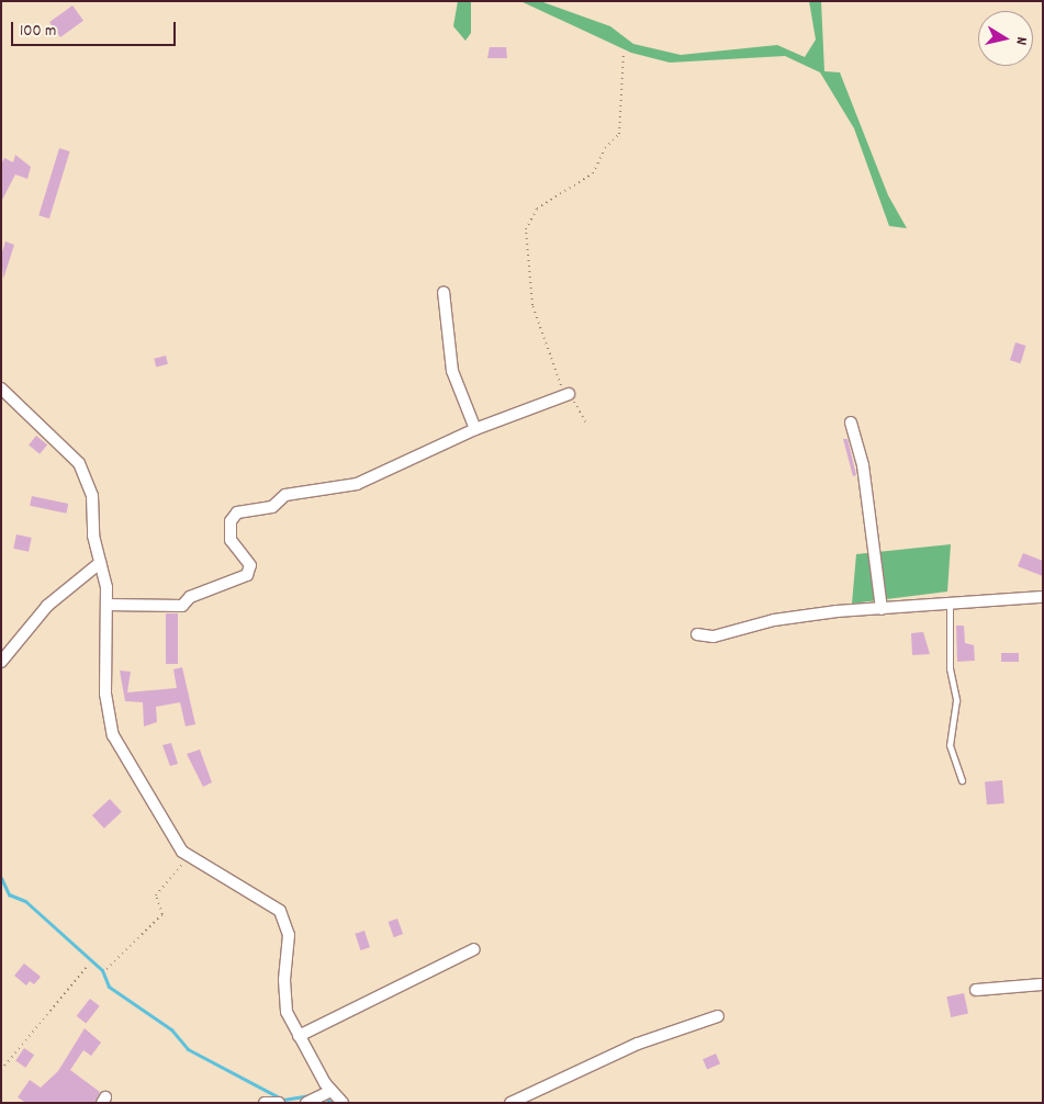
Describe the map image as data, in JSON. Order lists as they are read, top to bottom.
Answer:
{
  "scale_bar": "100 m",
  "north": "right"
}
